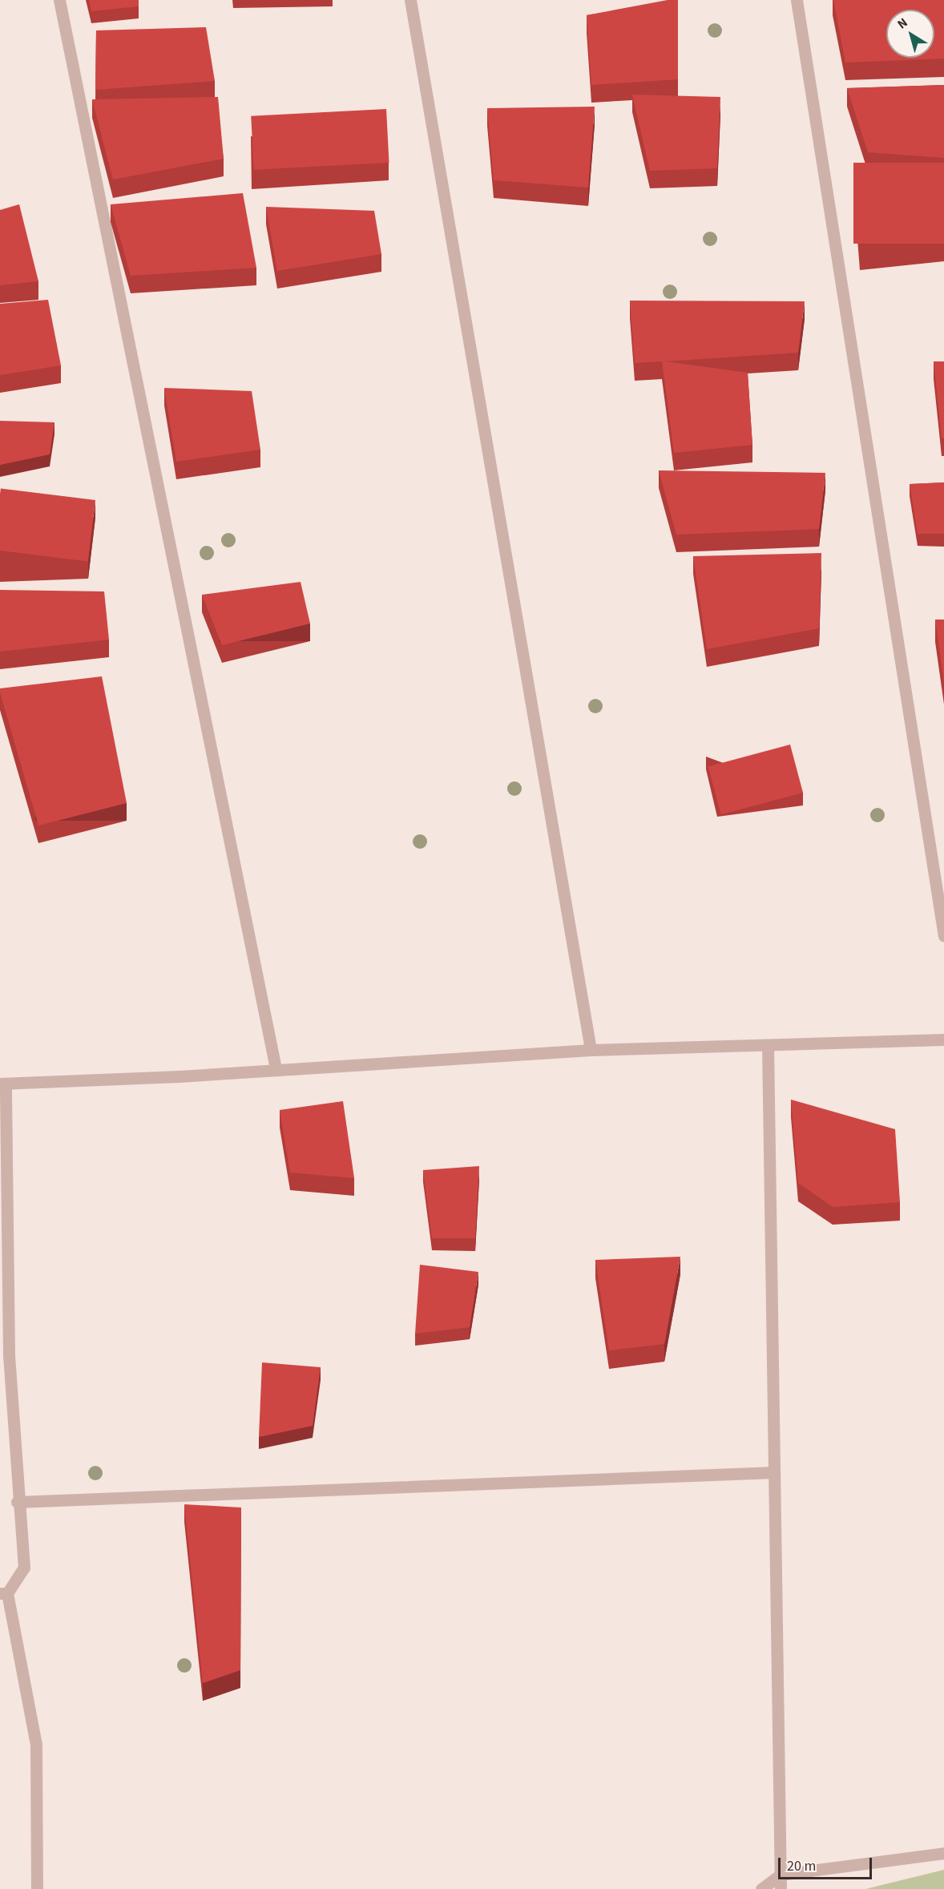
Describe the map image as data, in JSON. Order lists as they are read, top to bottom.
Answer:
{
  "scale_bar": "20 m",
  "north": "top left"
}
